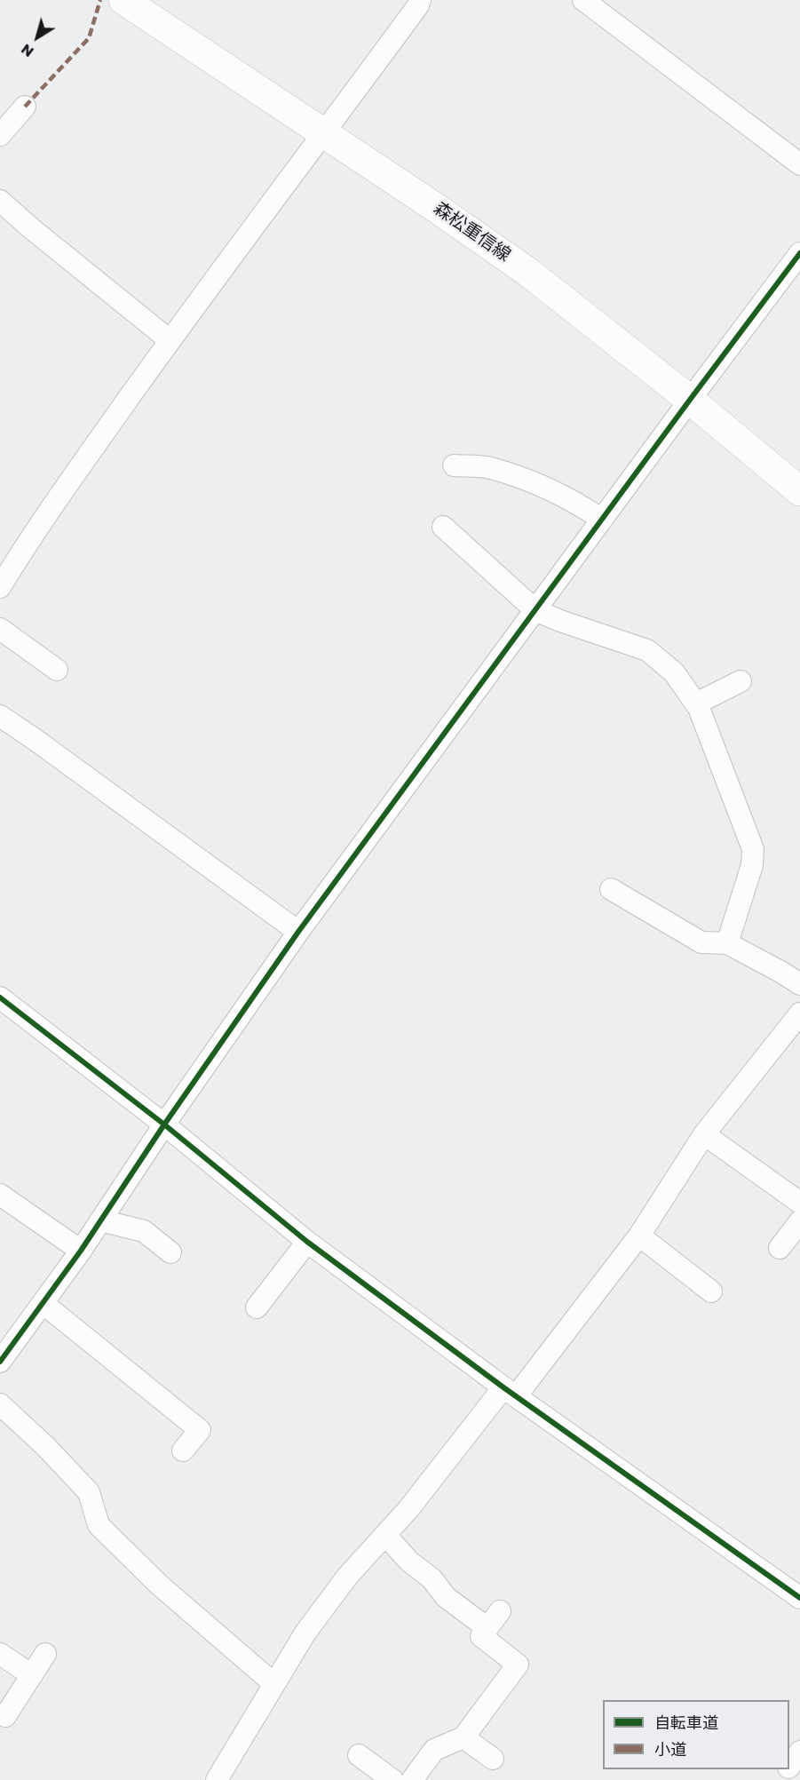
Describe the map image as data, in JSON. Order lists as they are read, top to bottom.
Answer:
{
  "streets": {
    "main road": ["森松重信線"]
  },
  "legend": ["自転車道", "小道"],
  "north": "bottom left"
}
